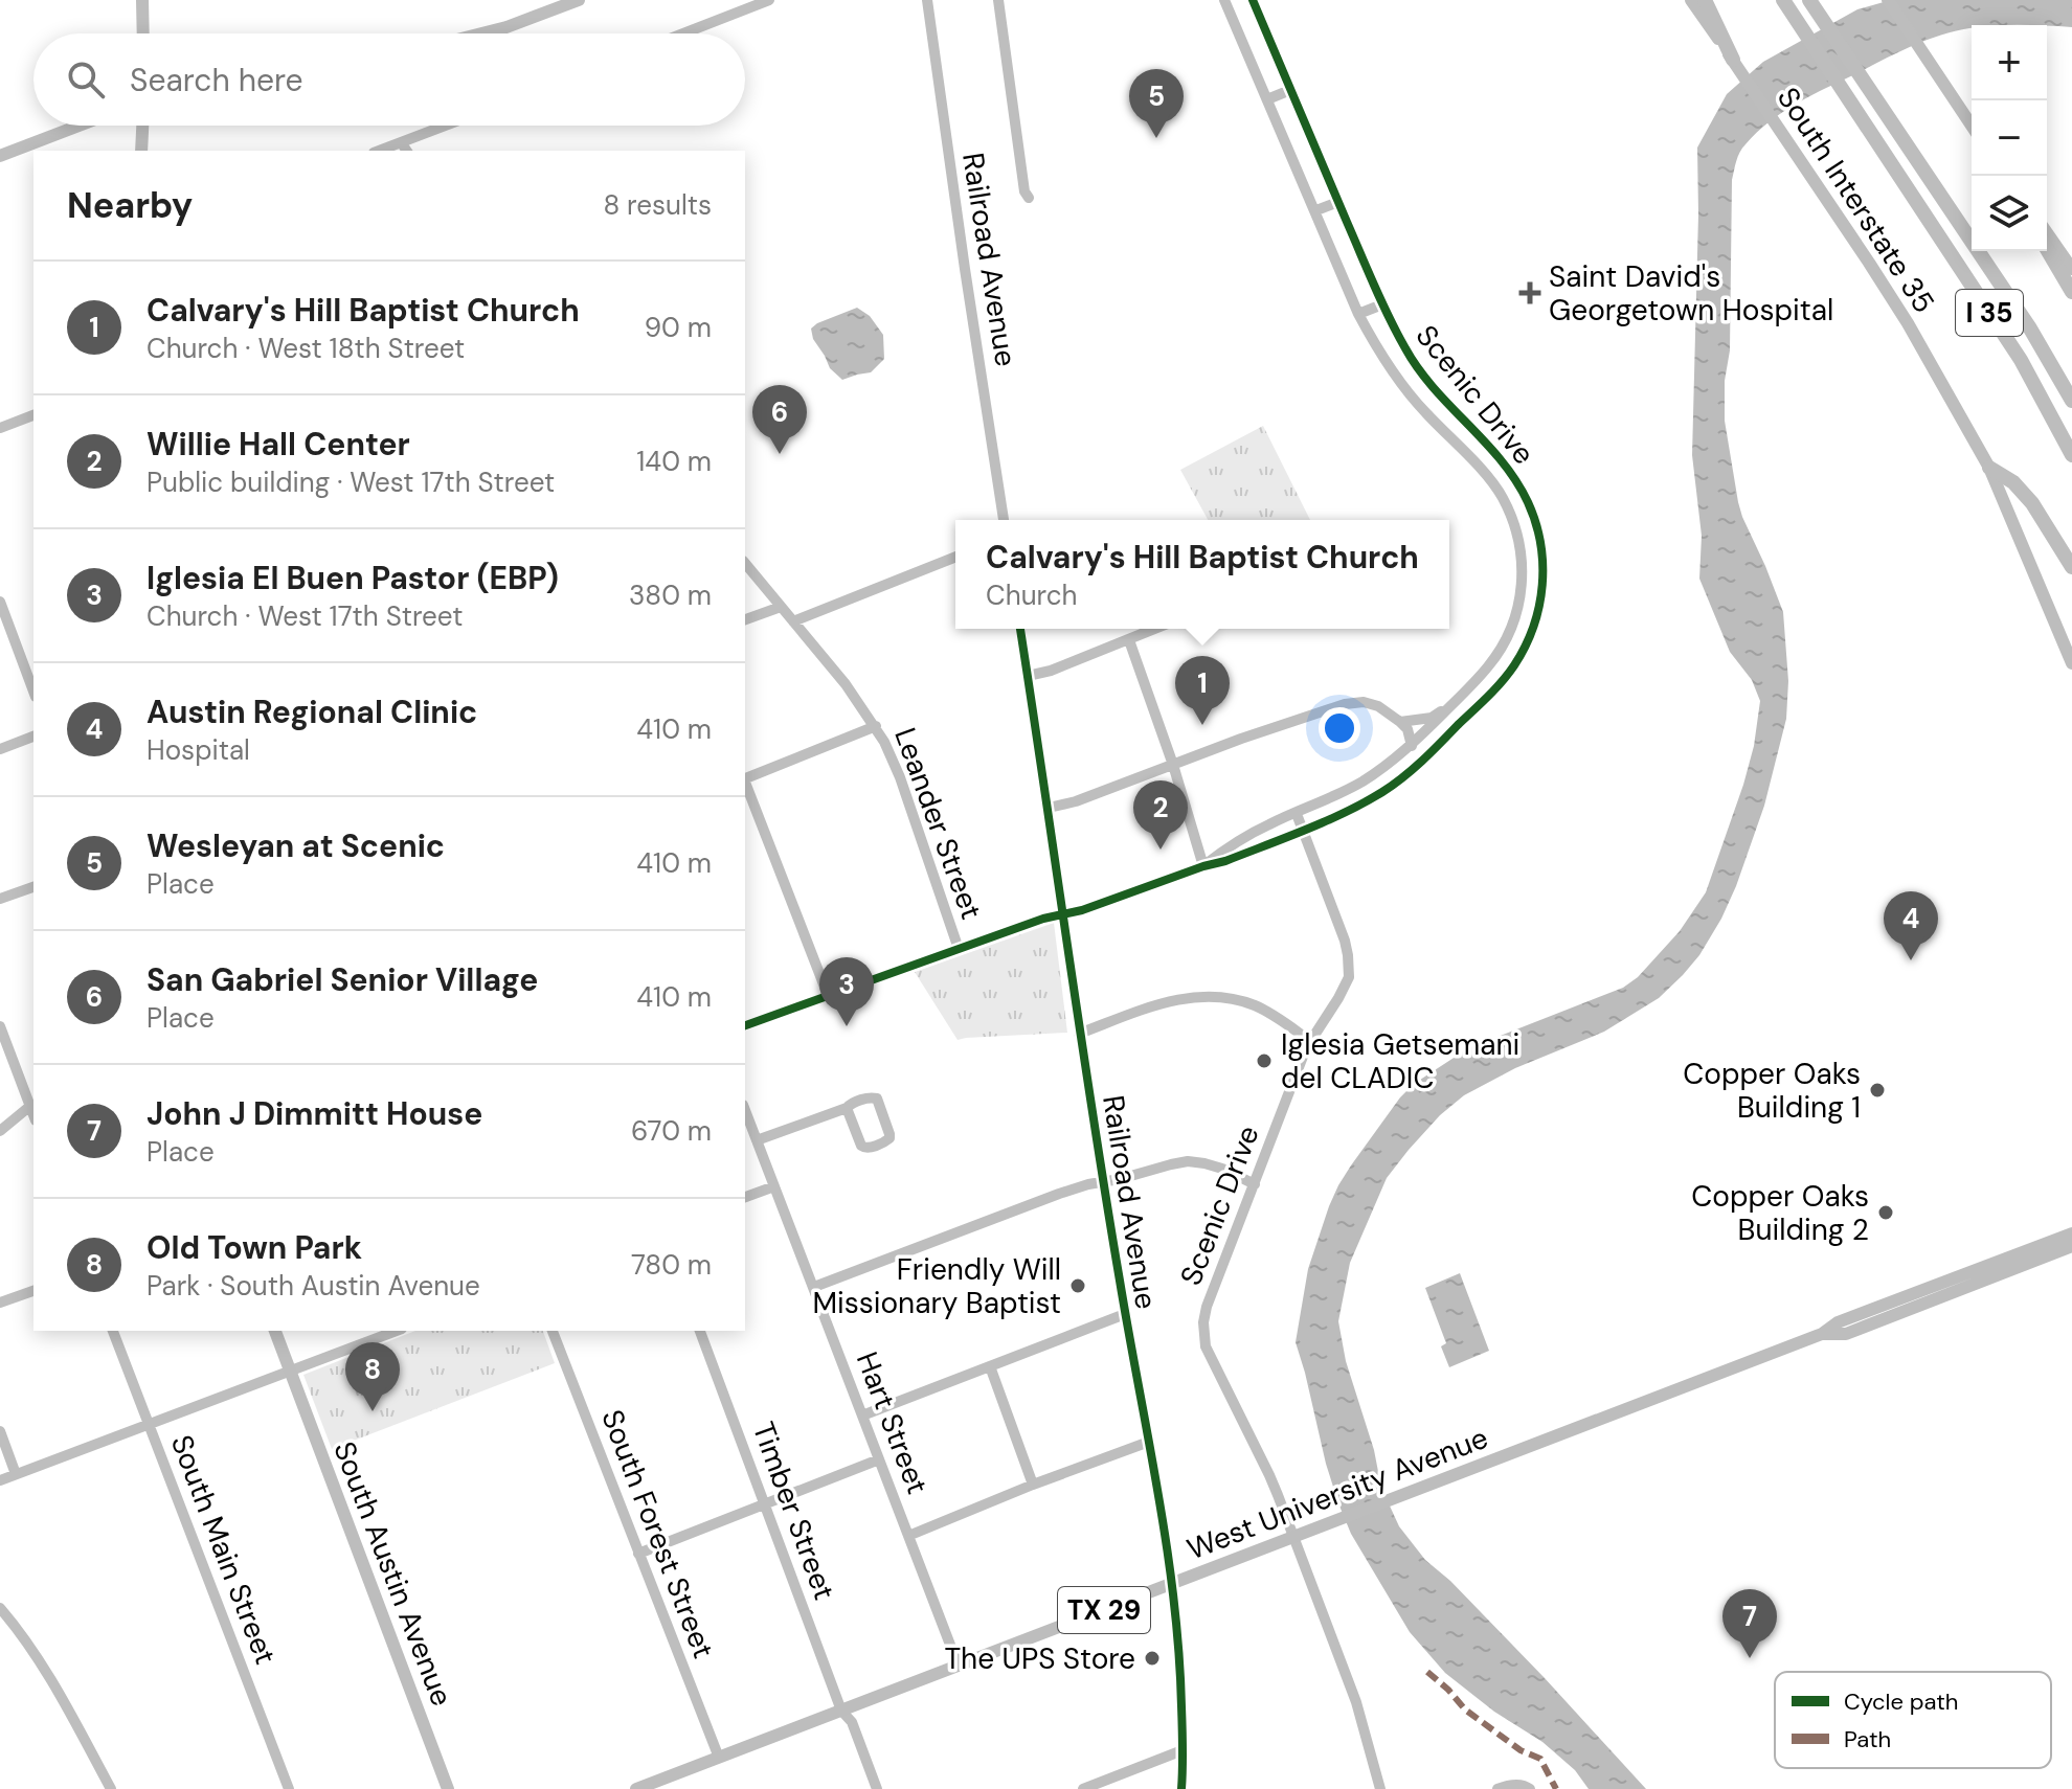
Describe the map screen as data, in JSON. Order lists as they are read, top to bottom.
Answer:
{
  "streets": {
    "highway": ["I 35"],
    "main road": [
      "South Interstate 35",
      "West University Avenue",
      "South Austin Avenue",
      "TX 29"
    ],
    "street": [
      "Railroad Avenue",
      "Scenic Drive",
      "Leander Street",
      "Hart Street",
      "Timber Street",
      "South Forest Street",
      "South Main Street"
    ]
  },
  "crossings": [
    ["Railroad Avenue", "West University Avenue"],
    ["Scenic Drive", "West University Avenue"],
    ["Hart Street", "West University Avenue"],
    ["West University Avenue", "Timber Street"],
    ["West University Avenue", "South Forest Street"]
  ],
  "places": {
    "health": ["Saint David's Georgetown Hospital"],
    "other": [
      "Iglesia Getsemani del CLADIC",
      "Copper Oaks Building 1",
      "Copper Oaks Building 2",
      "Friendly Will Missionary Baptist",
      "The UPS Store"
    ]
  },
  "legend": ["Cycle path", "Path"],
  "page": {
    "map_buttons": ["+", "−"],
    "search": "Search here",
    "pins": [
      "5",
      "6",
      "1",
      "2",
      "4",
      "3",
      "8",
      "7"
    ],
    "heading": ["Nearby", "8 results"],
    "list": [
      {
        "mark": "1",
        "name": "Calvary's Hill Baptist Church",
        "note": "Church · West 18th Street",
        "value": "90 m"
      },
      {
        "mark": "2",
        "name": "Willie Hall Center",
        "note": "Public building · West 17th Street",
        "value": "140 m"
      },
      {
        "mark": "3",
        "name": "Iglesia El Buen Pastor (EBP)",
        "note": "Church · West 17th Street",
        "value": "380 m"
      },
      {
        "mark": "4",
        "name": "Austin Regional Clinic",
        "note": "Hospital",
        "value": "410 m"
      },
      {
        "mark": "5",
        "name": "Wesleyan at Scenic",
        "note": "Place",
        "value": "410 m"
      },
      {
        "mark": "6",
        "name": "San Gabriel Senior Village",
        "note": "Place",
        "value": "410 m"
      },
      {
        "mark": "7",
        "name": "John J Dimmitt House",
        "note": "Place",
        "value": "670 m"
      },
      {
        "mark": "8",
        "name": "Old Town Park",
        "note": "Park · South Austin Avenue",
        "value": "780 m"
      }
    ],
    "popup": ["Calvary's Hill Baptist Church", "Church"]
  }
}
